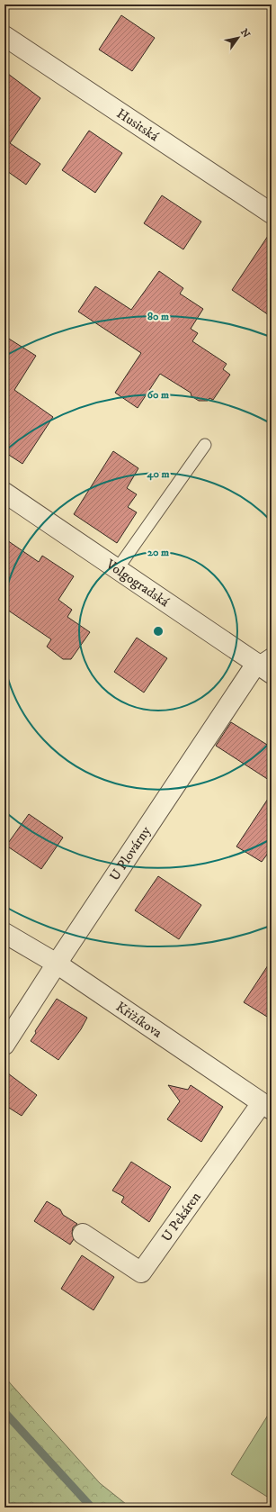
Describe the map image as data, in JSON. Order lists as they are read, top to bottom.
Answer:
{
  "streets": {
    "street": [
      "Husitská",
      "Volgogradská",
      "U Plovárny",
      "Křižíkova",
      "U Pekáren"
    ]
  },
  "crossings": [
    ["Volgogradská", "U Plovárny"],
    ["U Plovárny", "Křižíkova"],
    ["Křižíkova", "U Pekáren"]
  ],
  "north": "top right",
  "rings": [
    "80 m",
    "60 m",
    "40 m",
    "20 m"
  ]
}
